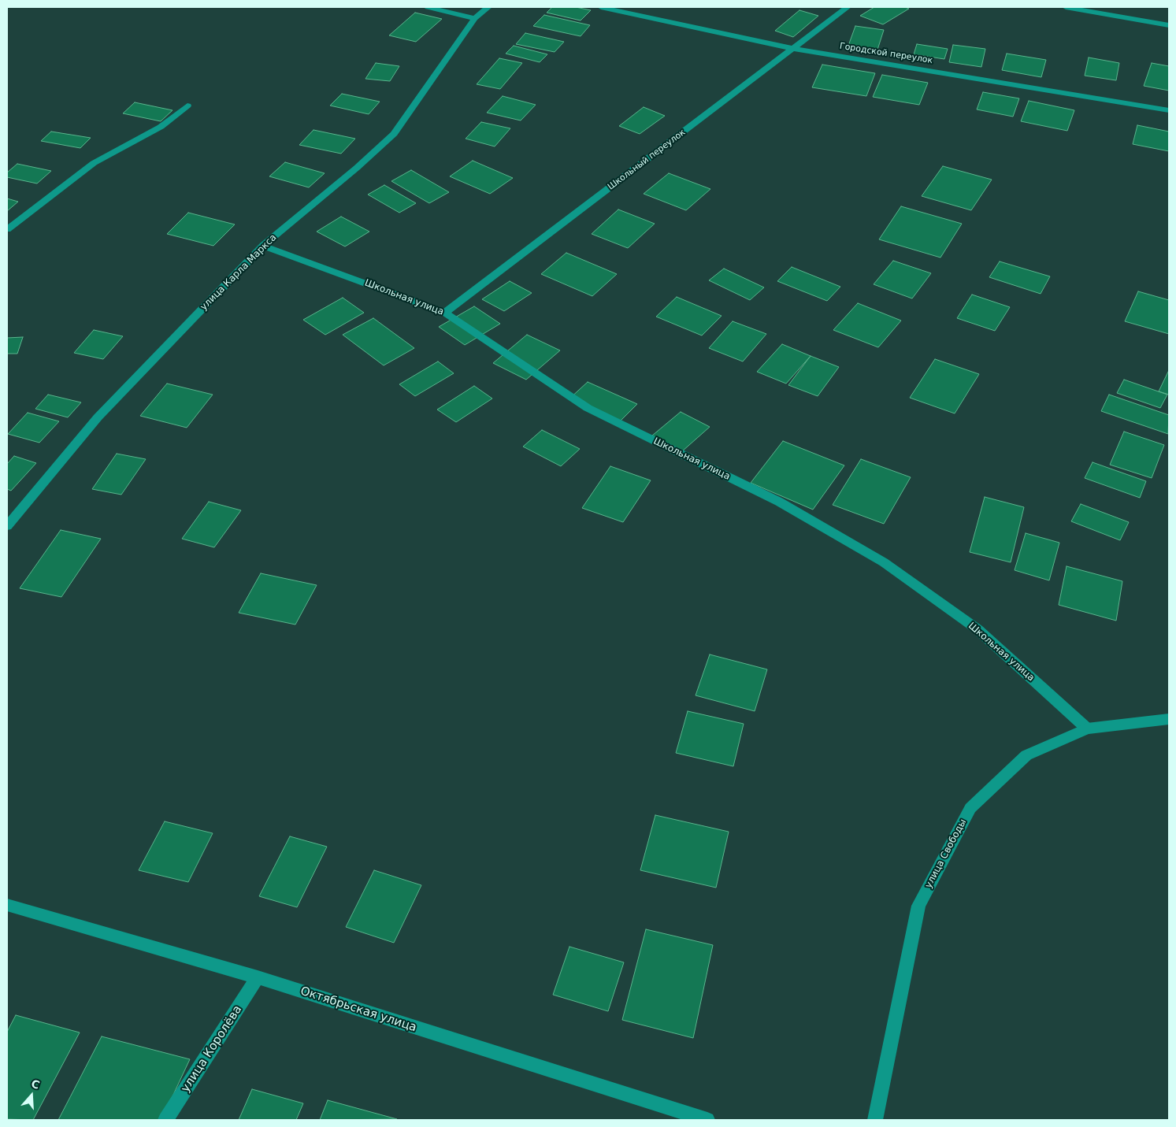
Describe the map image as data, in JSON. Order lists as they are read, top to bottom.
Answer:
{
  "streets": {
    "street": [
      "Городской переулок",
      "Школьный переулок",
      "улица Карла Маркса",
      "Школьная улица",
      "улица Свободы",
      "Октябрьская улица",
      "улица Королёва"
    ]
  },
  "crossings": [
    ["Городской переулок", "Школьный переулок"],
    ["Школьный переулок", "Школьная улица"],
    ["улица Карла Маркса", "Школьная улица"],
    ["Школьная улица", "улица Свободы"],
    ["Октябрьская улица", "улица Королёва"]
  ],
  "north": "top"
}
